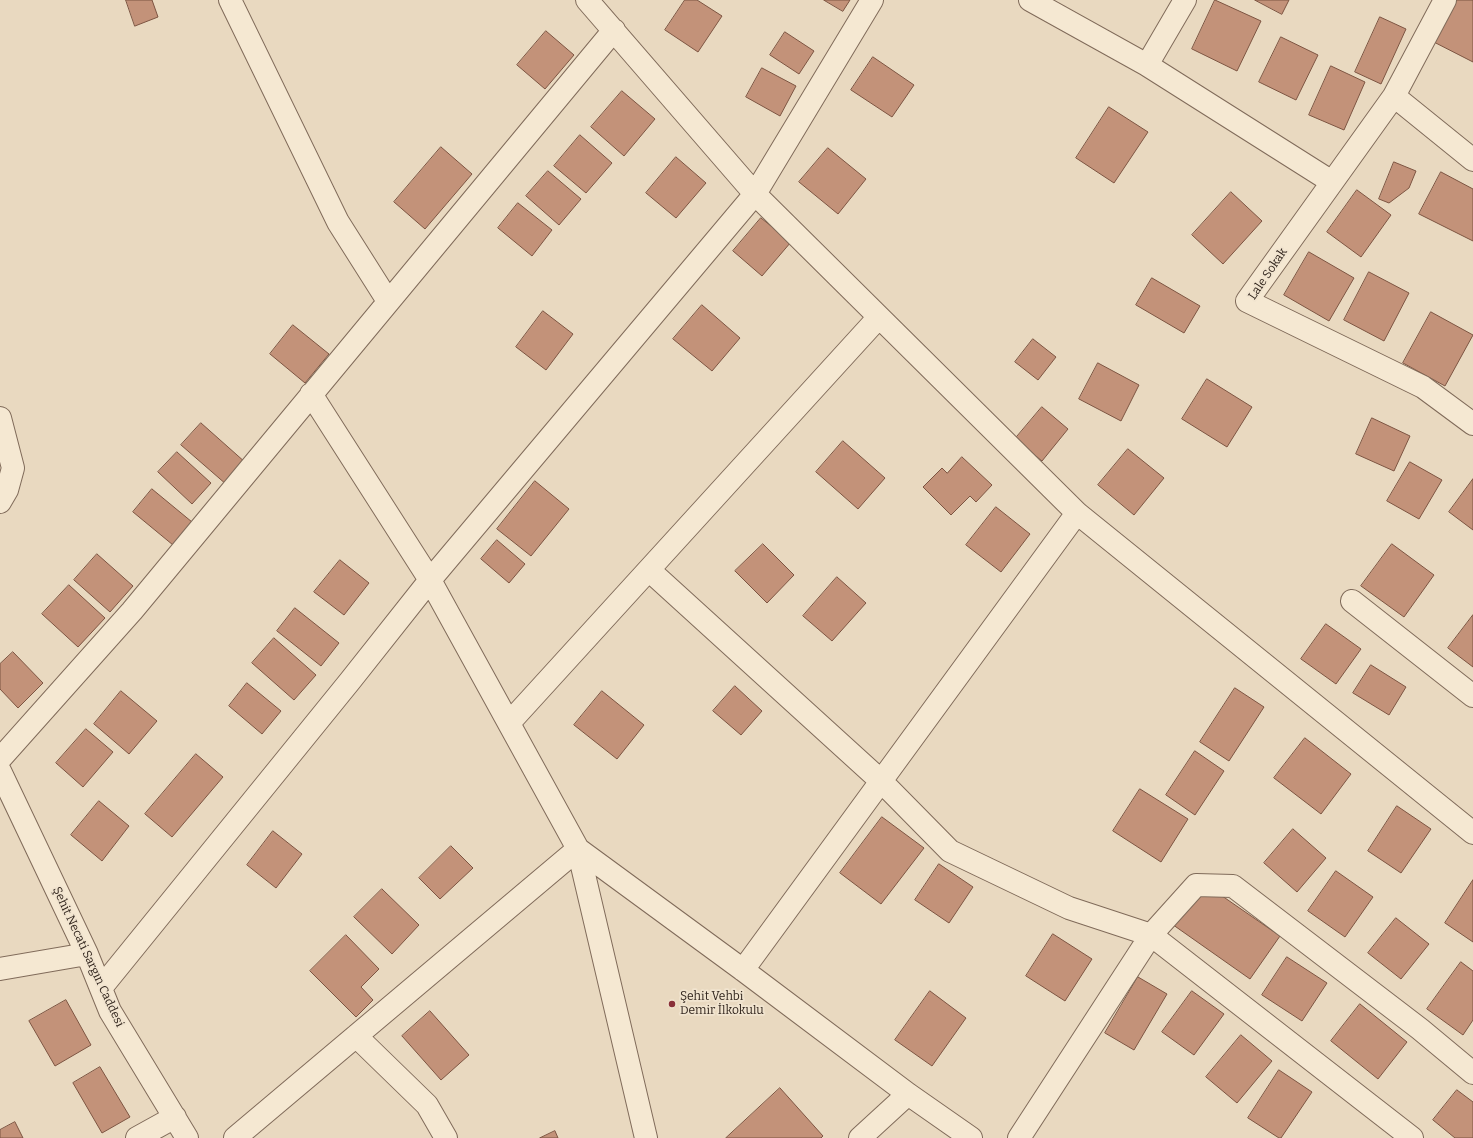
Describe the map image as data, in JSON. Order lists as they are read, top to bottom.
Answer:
{
  "streets": {
    "street": ["Lale Sokak", "Şehit Necati Sargın Caddesi"]
  },
  "places": ["Şehit Vehbi Demir İlkokulu"]
}
